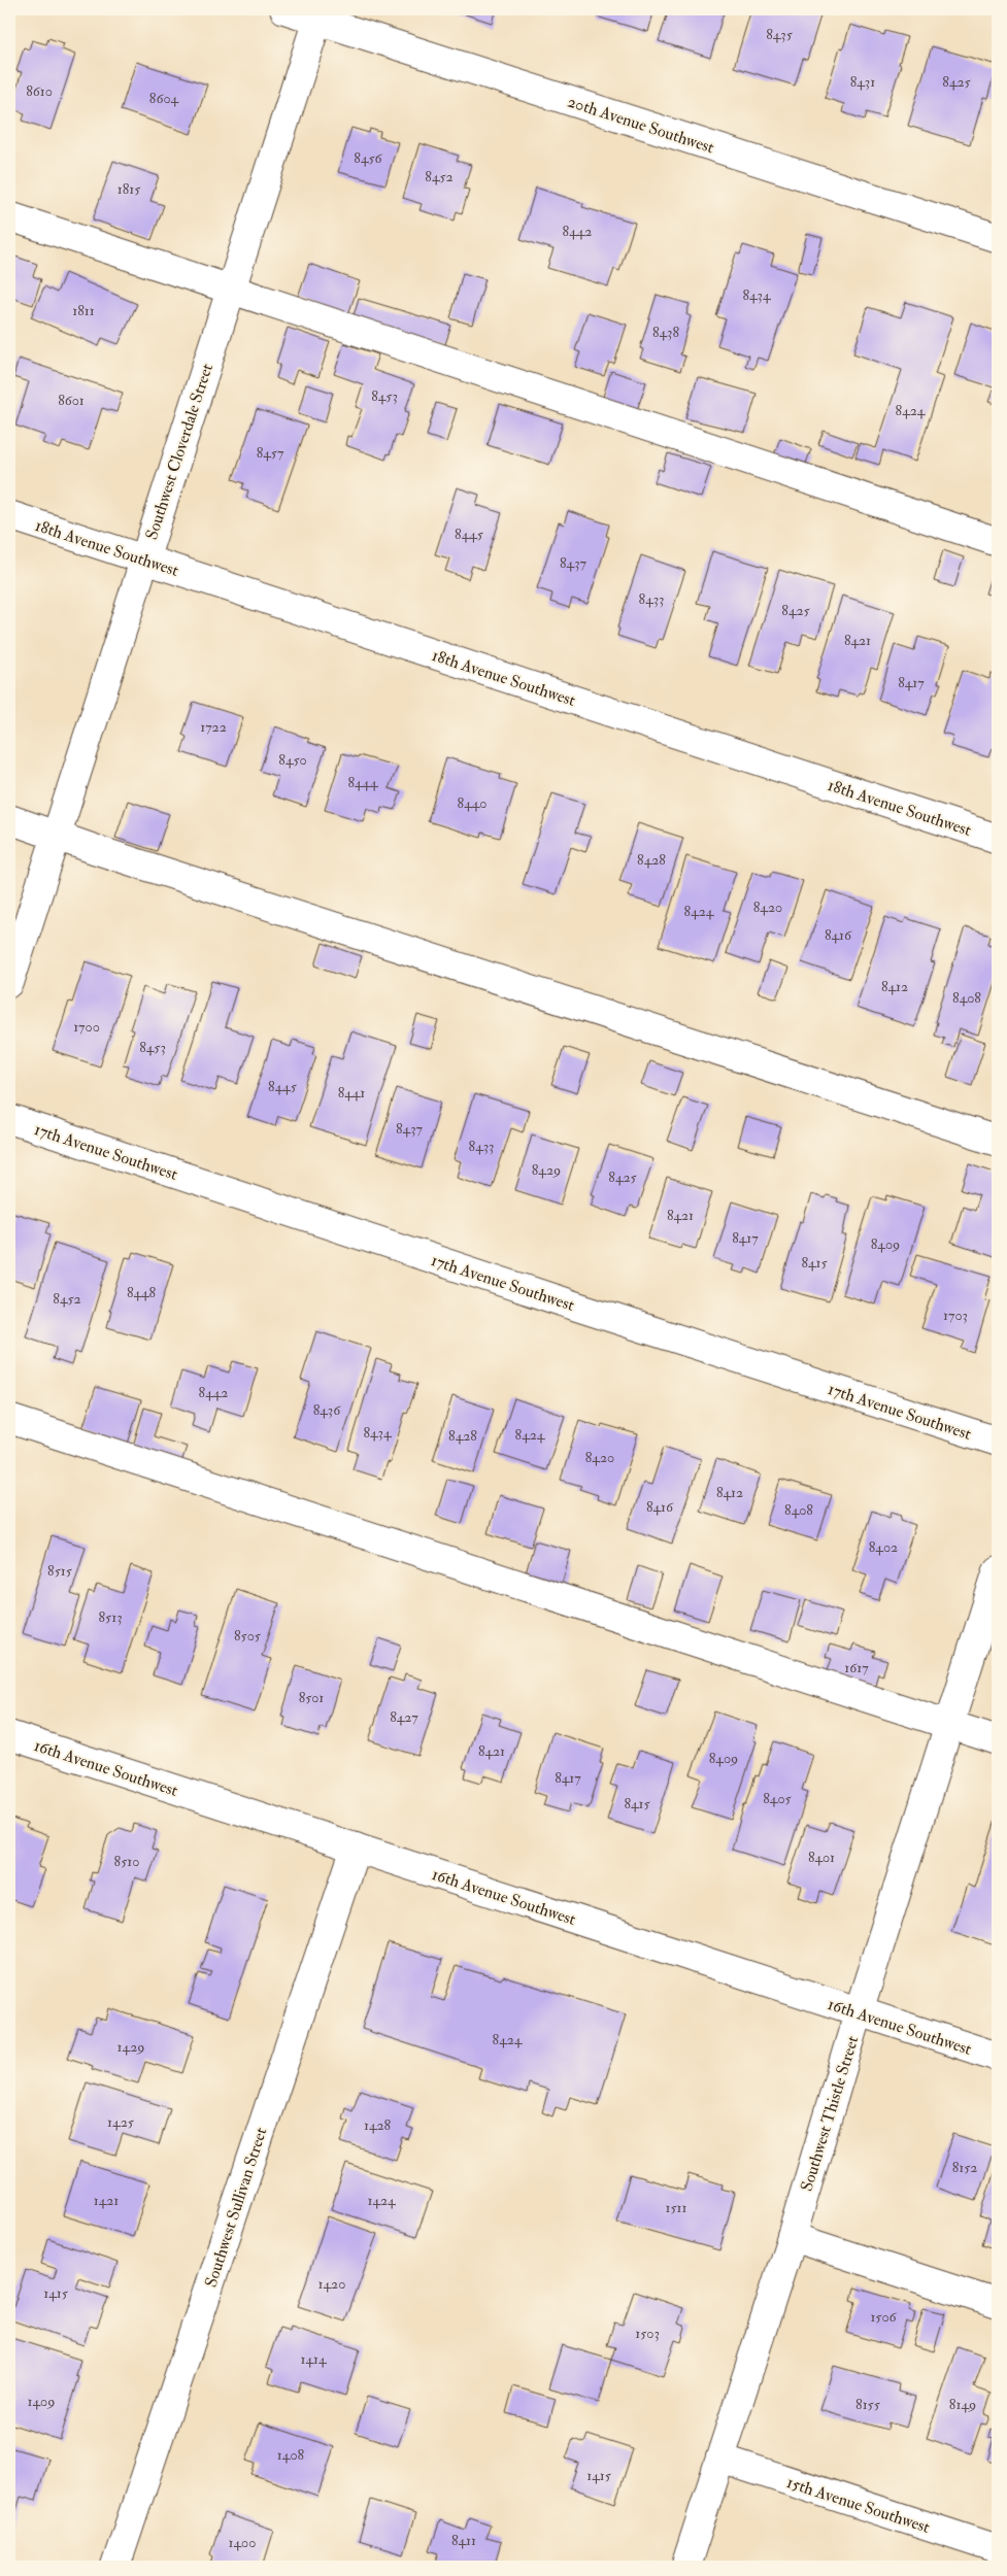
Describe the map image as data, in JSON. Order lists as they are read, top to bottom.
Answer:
{
  "streets": {
    "street": [
      "20th Avenue Southwest",
      "Southwest Cloverdale Street",
      "18th Avenue Southwest",
      "17th Avenue Southwest",
      "16th Avenue Southwest",
      "Southwest Thistle Street",
      "Southwest Sullivan Street",
      "15th Avenue Southwest"
    ]
  },
  "crossings": [
    ["20th Avenue Southwest", "Southwest Cloverdale Street"],
    ["Southwest Cloverdale Street", "18th Avenue Southwest"],
    ["16th Avenue Southwest", "Southwest Thistle Street"],
    ["16th Avenue Southwest", "Southwest Sullivan Street"],
    ["Southwest Thistle Street", "15th Avenue Southwest"]
  ],
  "house_numbers": [
    "8435",
    "8431",
    "8425",
    "8610",
    "8604",
    "8456",
    "8452",
    "1815",
    "8442",
    "8434",
    "1811",
    "8438",
    "8453",
    "8601",
    "8424",
    "8457",
    "8445",
    "8437",
    "8433",
    "8425",
    "8421",
    "8417",
    "1722",
    "8450",
    "8444",
    "8440",
    "8428",
    "8420",
    "8424",
    "8416",
    "8412",
    "8408",
    "1700",
    "8453",
    "8445",
    "8441",
    "8437",
    "8433",
    "8429",
    "8425",
    "8421",
    "8417",
    "8409",
    "8415",
    "8448",
    "8452",
    "1703",
    "8442",
    "8436",
    "8434",
    "8424",
    "8428",
    "8420",
    "8412",
    "8416",
    "8408",
    "8402",
    "8515",
    "8513",
    "8505",
    "1617",
    "8501",
    "8427",
    "8421",
    "8409",
    "8417",
    "8405",
    "8415",
    "8401",
    "8510",
    "8424",
    "1429",
    "1425",
    "1428",
    "8152",
    "1421",
    "1424",
    "1511",
    "1420",
    "1415",
    "1506",
    "1503",
    "1414",
    "1409",
    "8155",
    "8149",
    "1408",
    "1415",
    "8411",
    "1400"
  ]
}
